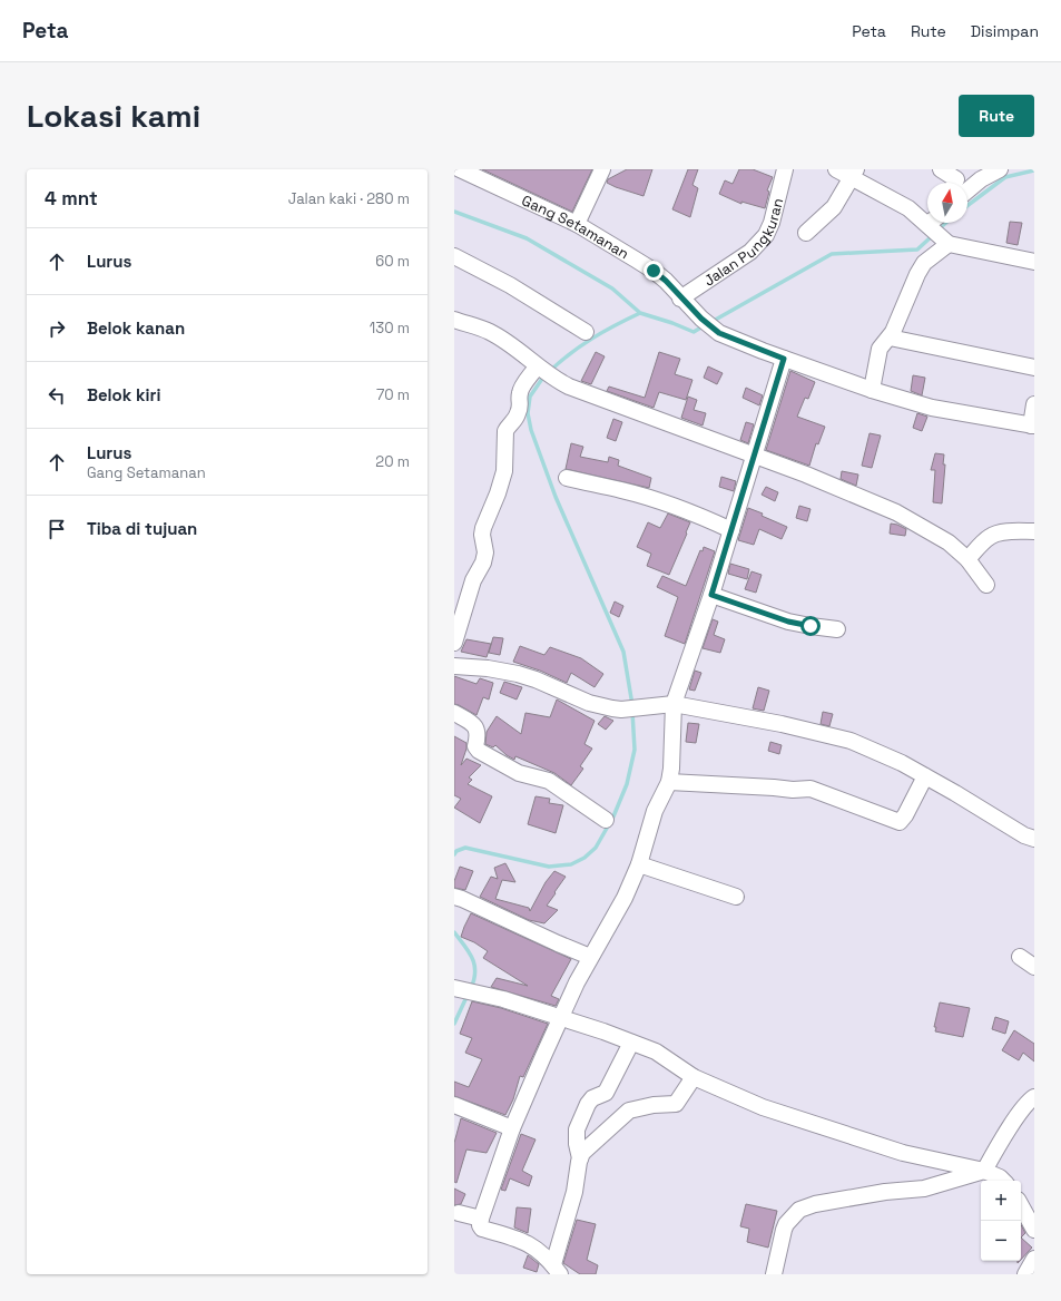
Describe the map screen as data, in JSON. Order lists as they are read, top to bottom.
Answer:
{
  "streets": {
    "street": ["Gang Setamanan", "Jalan Pungkuran"]
  },
  "crossings": [
    ["Gang Setamanan", "Jalan Pungkuran"]
  ],
  "north": "top",
  "page": {
    "header": "Peta",
    "nav": ["Peta", "Rute", "Disimpan"],
    "buttons": "Rute",
    "title": "Lokasi kami",
    "heading": ["4 mnt", "Jalan kaki · 280 m"],
    "list": [
      ["Lurus", "60 m"],
      ["Belok kanan", "130 m"],
      ["Belok kiri", "70 m"],
      ["Lurus", "Gang Setamanan", "20 m"],
      "Tiba di tujuan"
    ],
    "map_buttons": ["+", "−"]
  }
}
